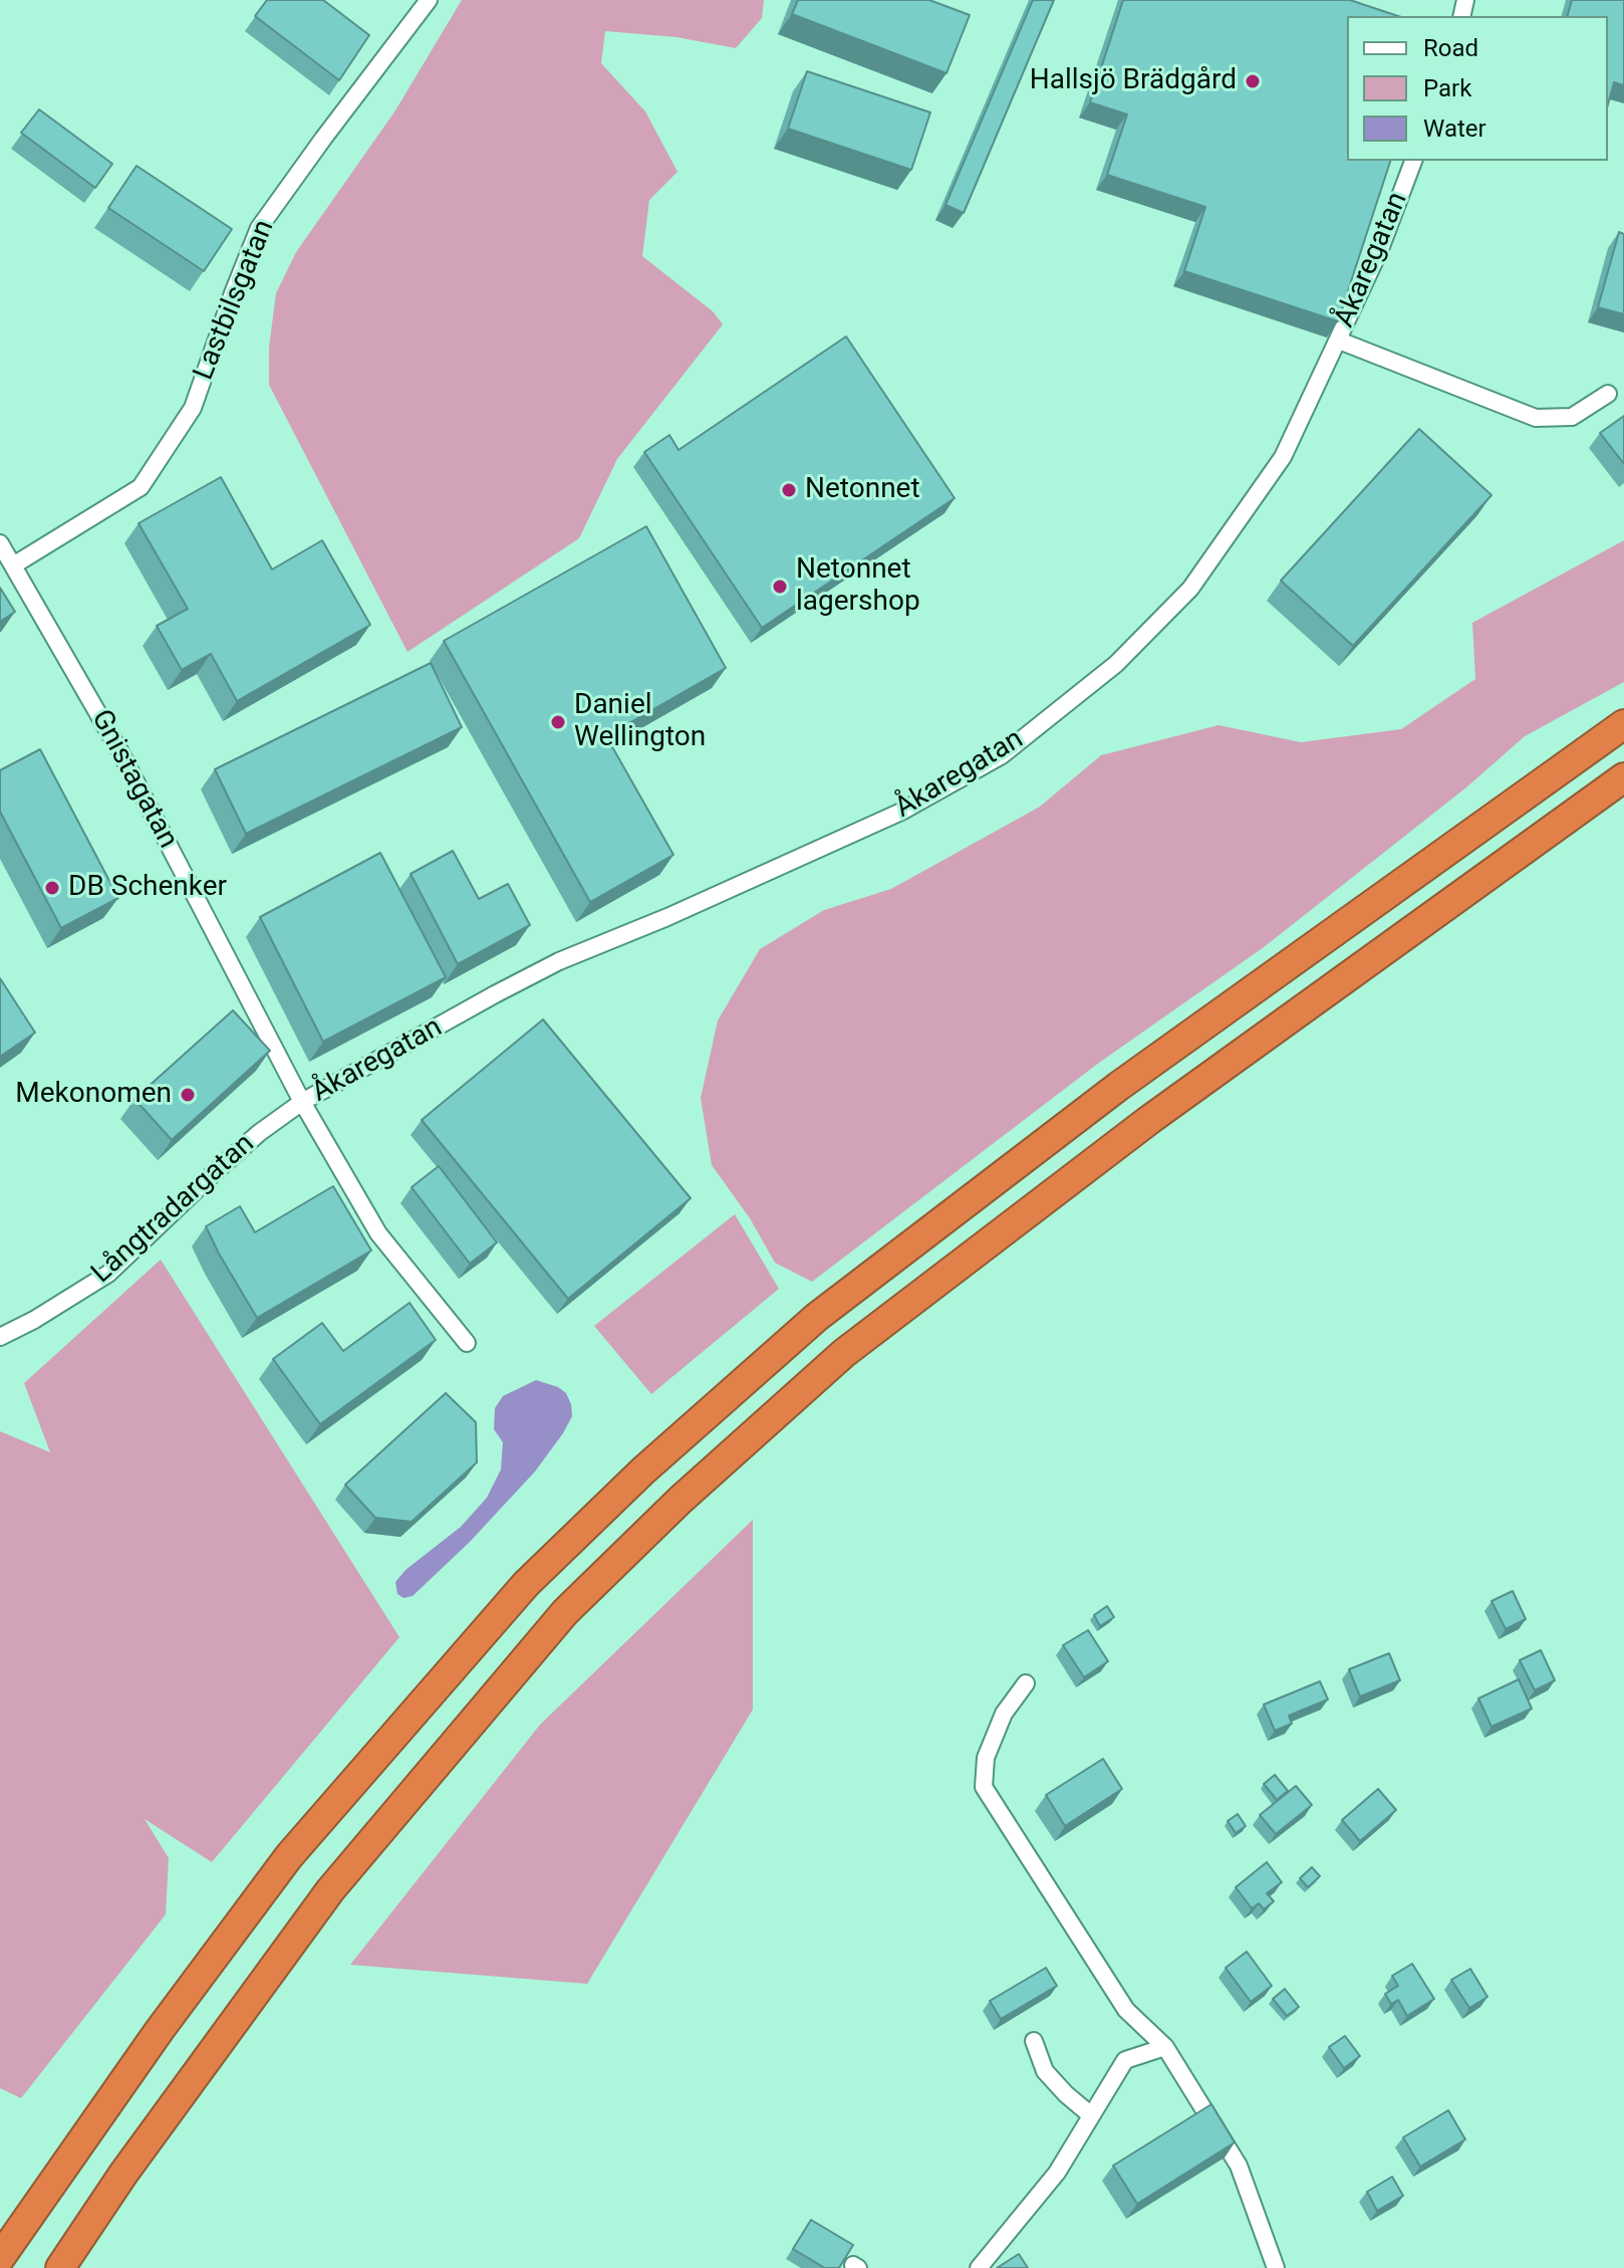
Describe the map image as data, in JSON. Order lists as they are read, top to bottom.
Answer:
{
  "streets": {
    "street": [
      "Åkaregatan",
      "Lastbilsgatan",
      "Gnistagatan",
      "Långtradargatan"
    ]
  },
  "crossings": [
    ["Åkaregatan", "Gnistagatan"],
    ["Åkaregatan", "Långtradargatan"],
    ["Lastbilsgatan", "Gnistagatan"],
    ["Gnistagatan", "Långtradargatan"]
  ],
  "places": [
    "Hallsjö Brädgård",
    "Netonnet",
    "Netonnet lagershop",
    "Daniel Wellington",
    "DB Schenker",
    "Mekonomen"
  ],
  "legend": ["Road", "Park", "Water"]
}
